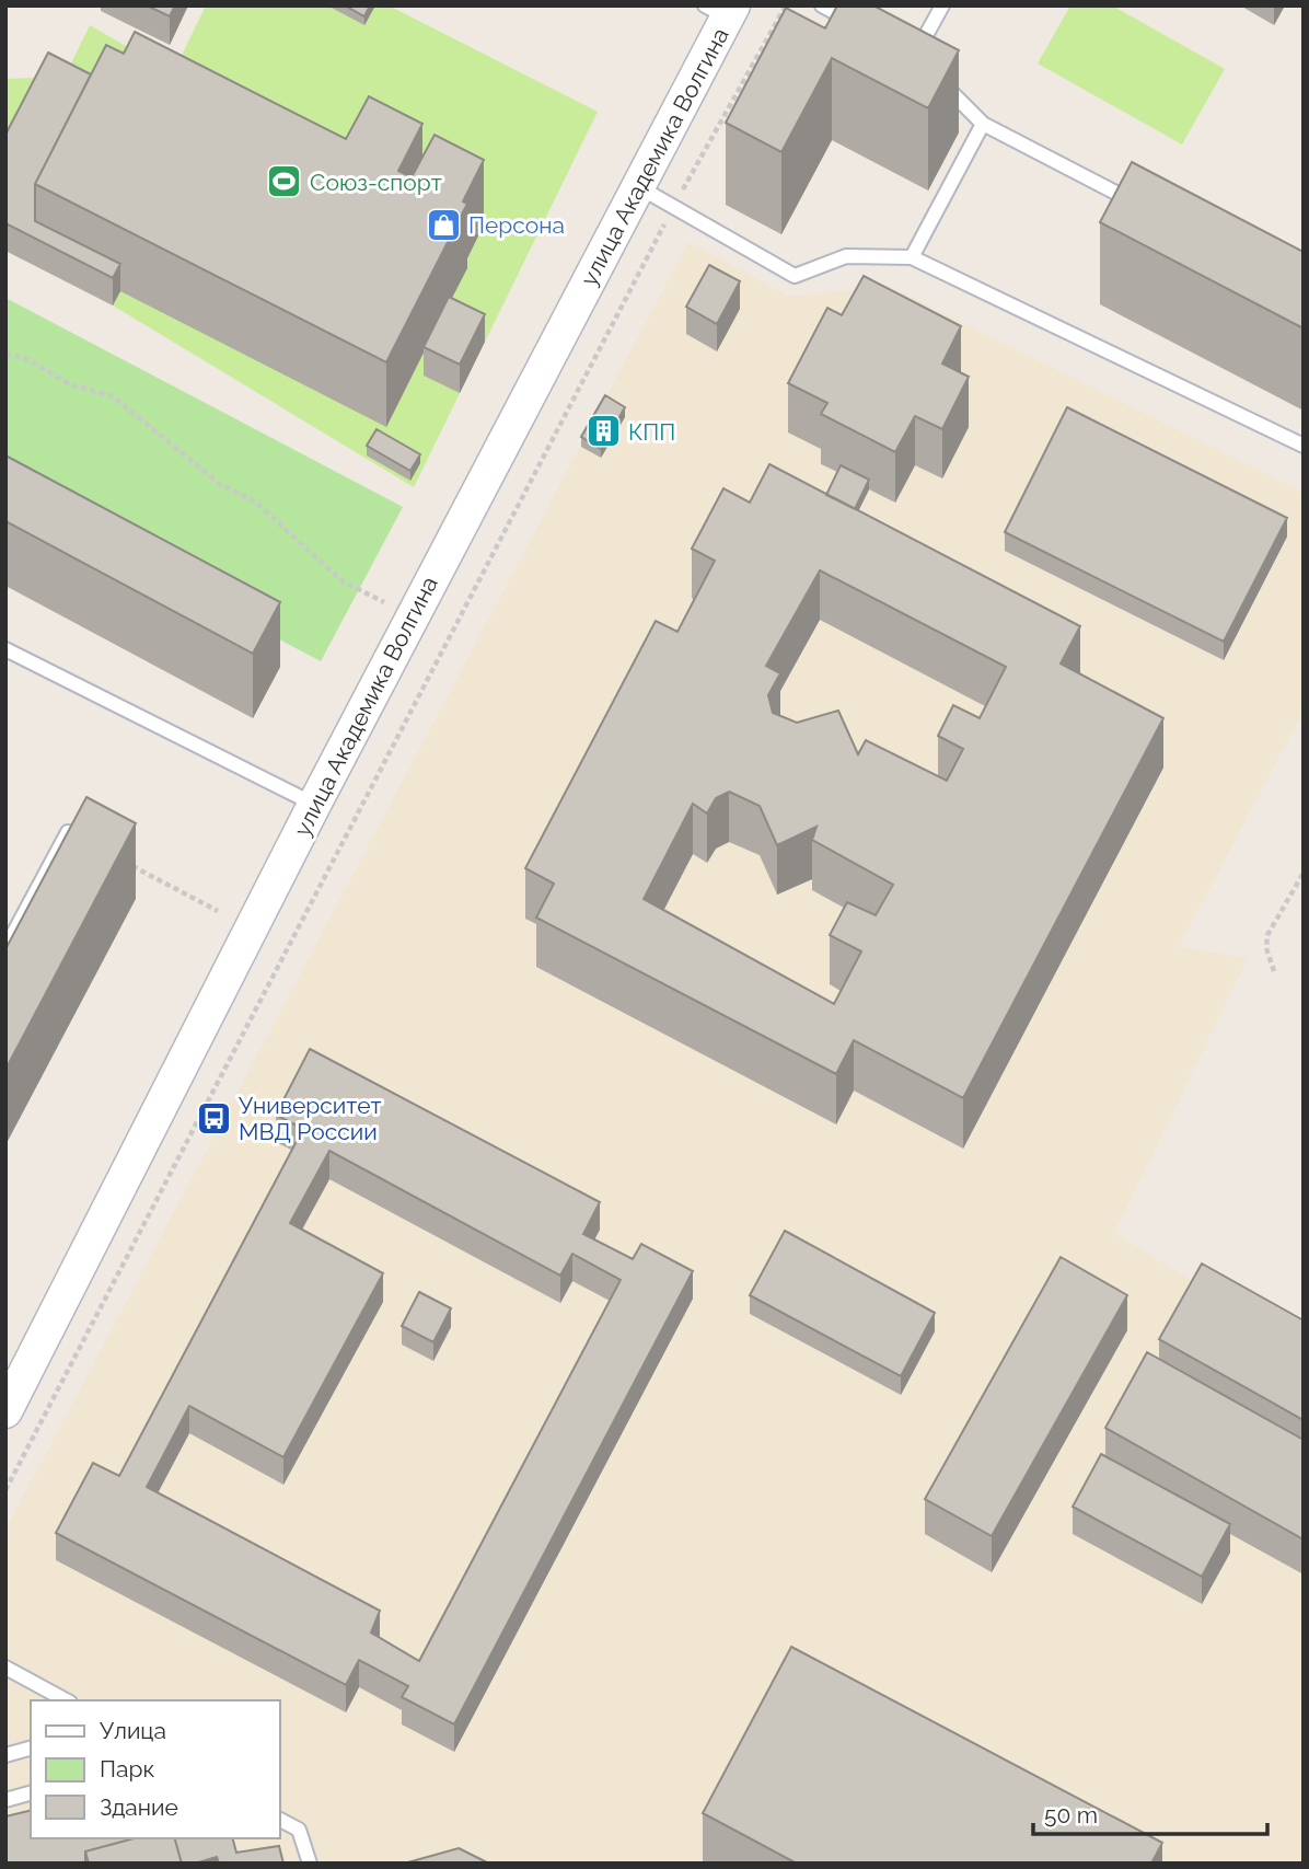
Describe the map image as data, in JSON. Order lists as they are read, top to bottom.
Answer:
{
  "streets": {
    "street": ["улица Академика Волгина"]
  },
  "places": {
    "sports": ["Союз-спорт"],
    "shop": ["Персона"],
    "building": ["КПП"],
    "bus stop": ["Университет МВД России"]
  },
  "legend": ["Улица", "Парк", "Здание"],
  "scale_bar": "50 m"
}
